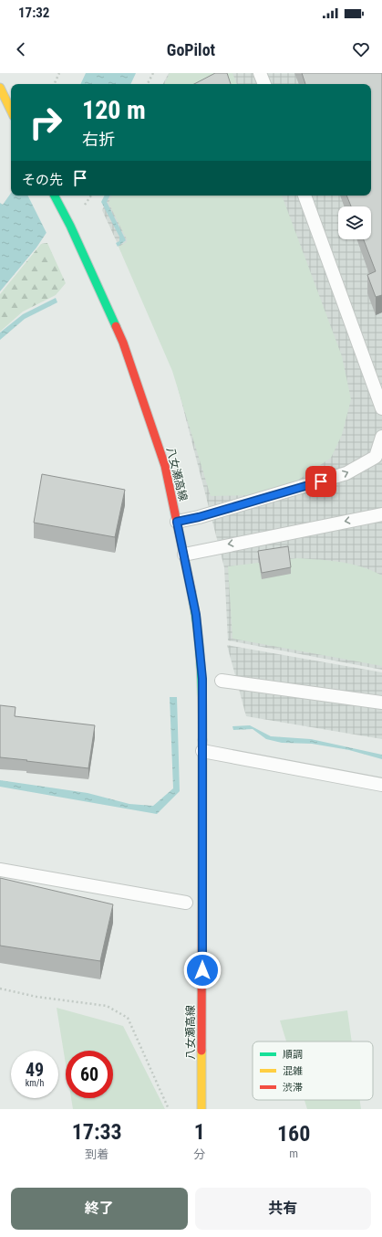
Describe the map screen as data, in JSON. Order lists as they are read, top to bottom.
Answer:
{
  "streets": {
    "main road": ["八女瀬高線"]
  },
  "legend": ["順調", "混雑", "渋滞"],
  "page": {
    "status": "17:32",
    "header": "GoPilot",
    "turn": ["120 m", "右折"],
    "then": "その先",
    "speed": "49 km/h",
    "limit": "60",
    "eta": [
      "17:33",
      "到着",
      "1",
      "分",
      "160",
      "m"
    ],
    "buttons": ["終了", "共有"]
  }
}
